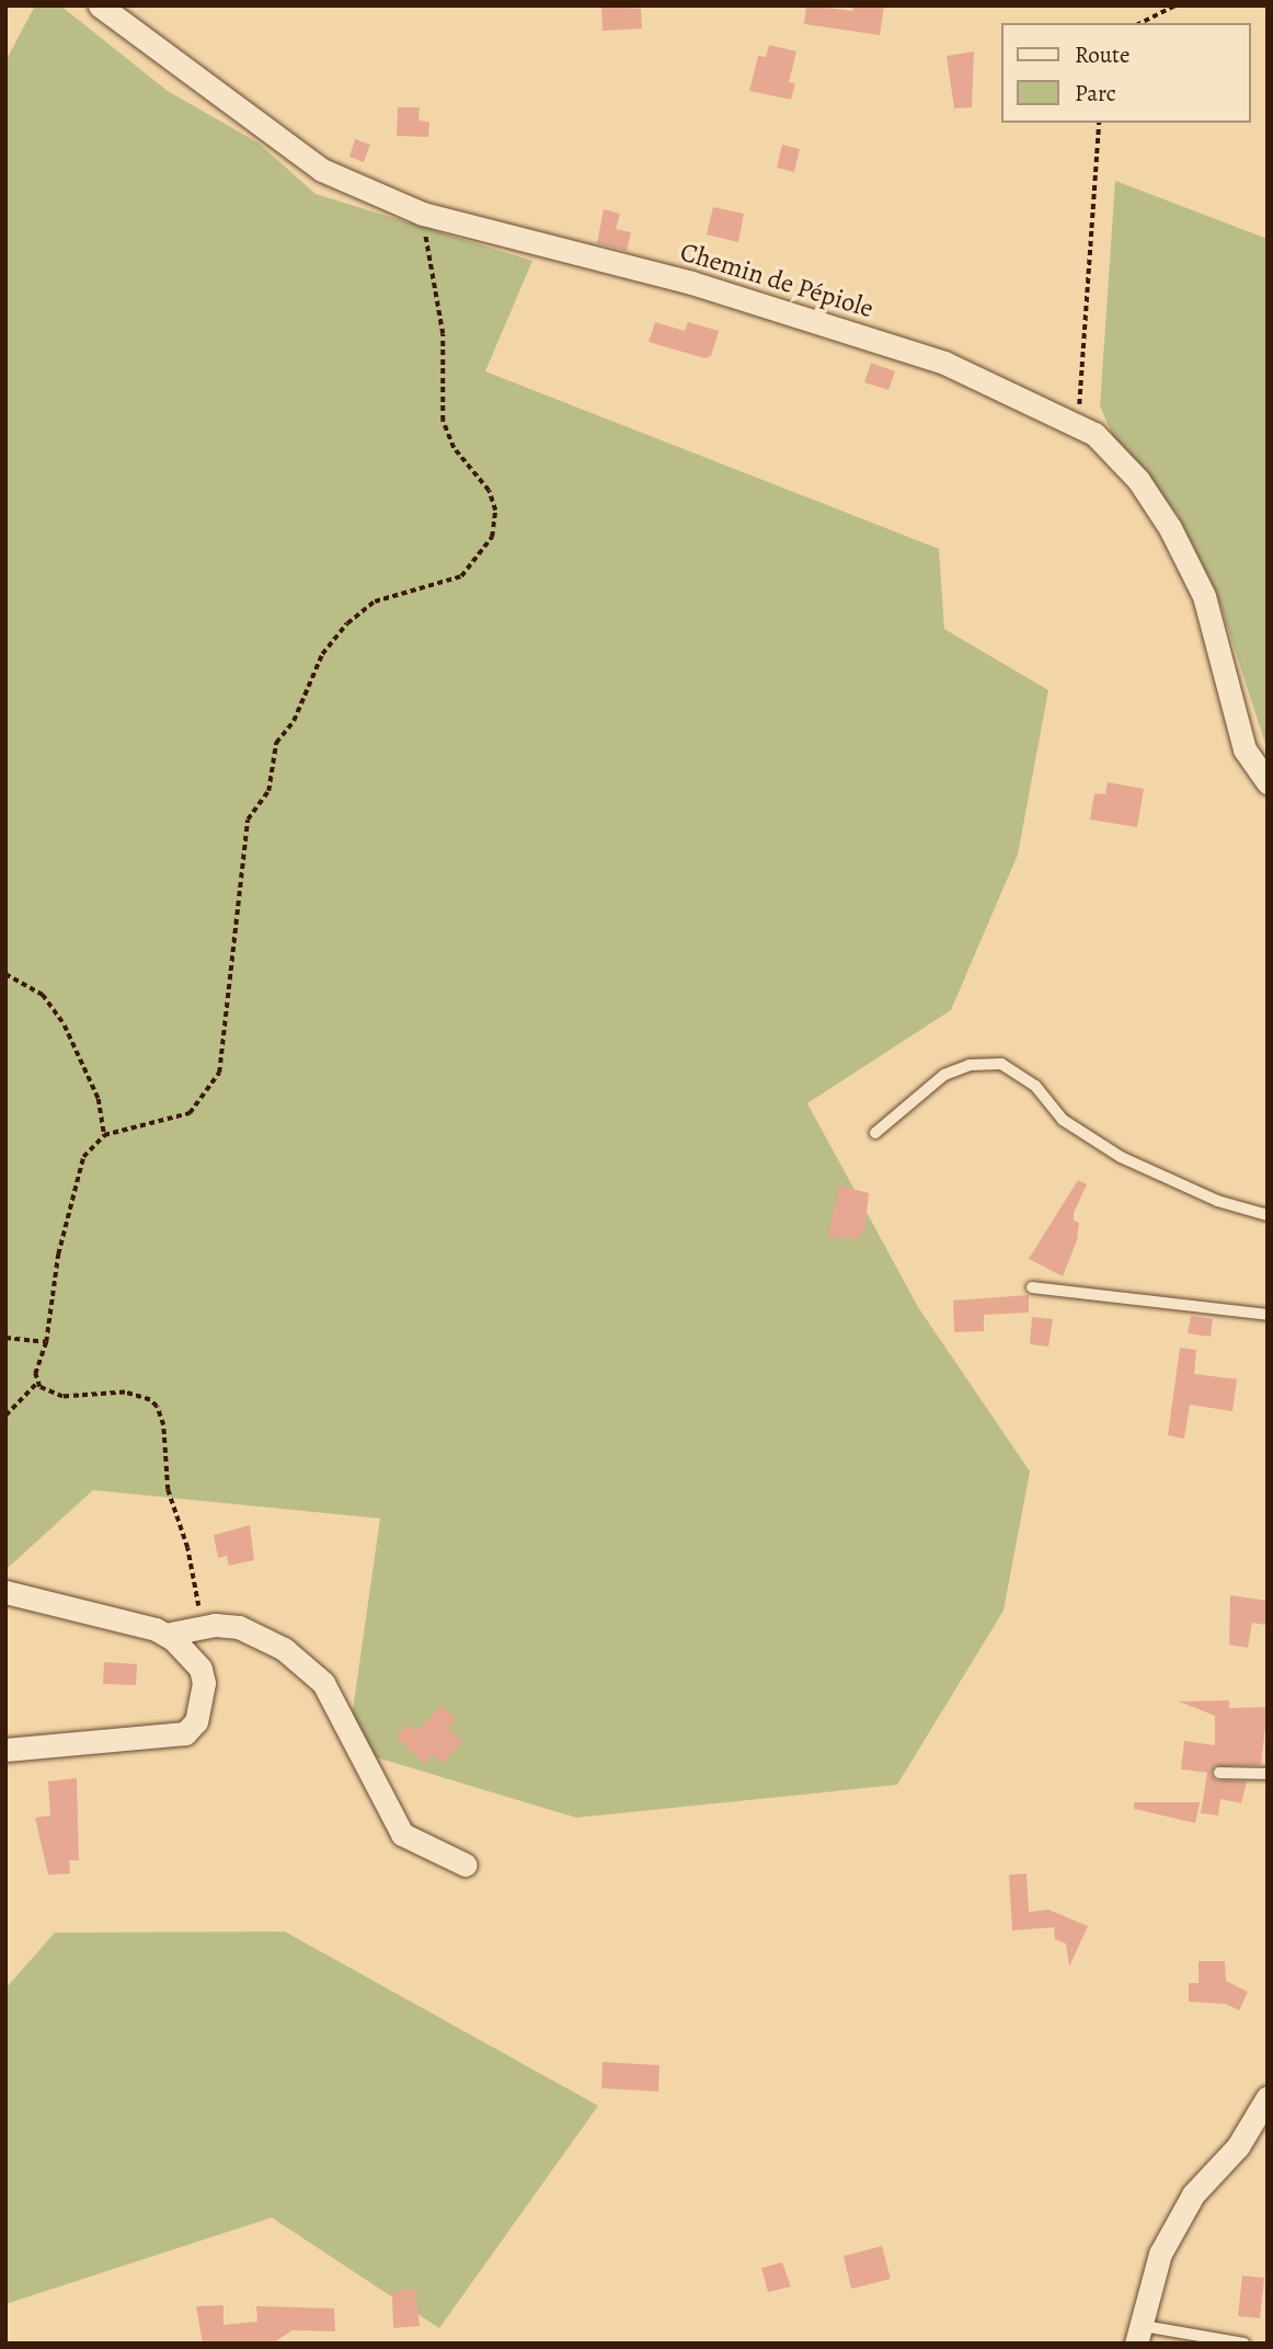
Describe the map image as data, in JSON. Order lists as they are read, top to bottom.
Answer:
{
  "streets": {
    "street": ["Chemin de Pépiole"]
  },
  "legend": ["Route", "Parc"]
}
